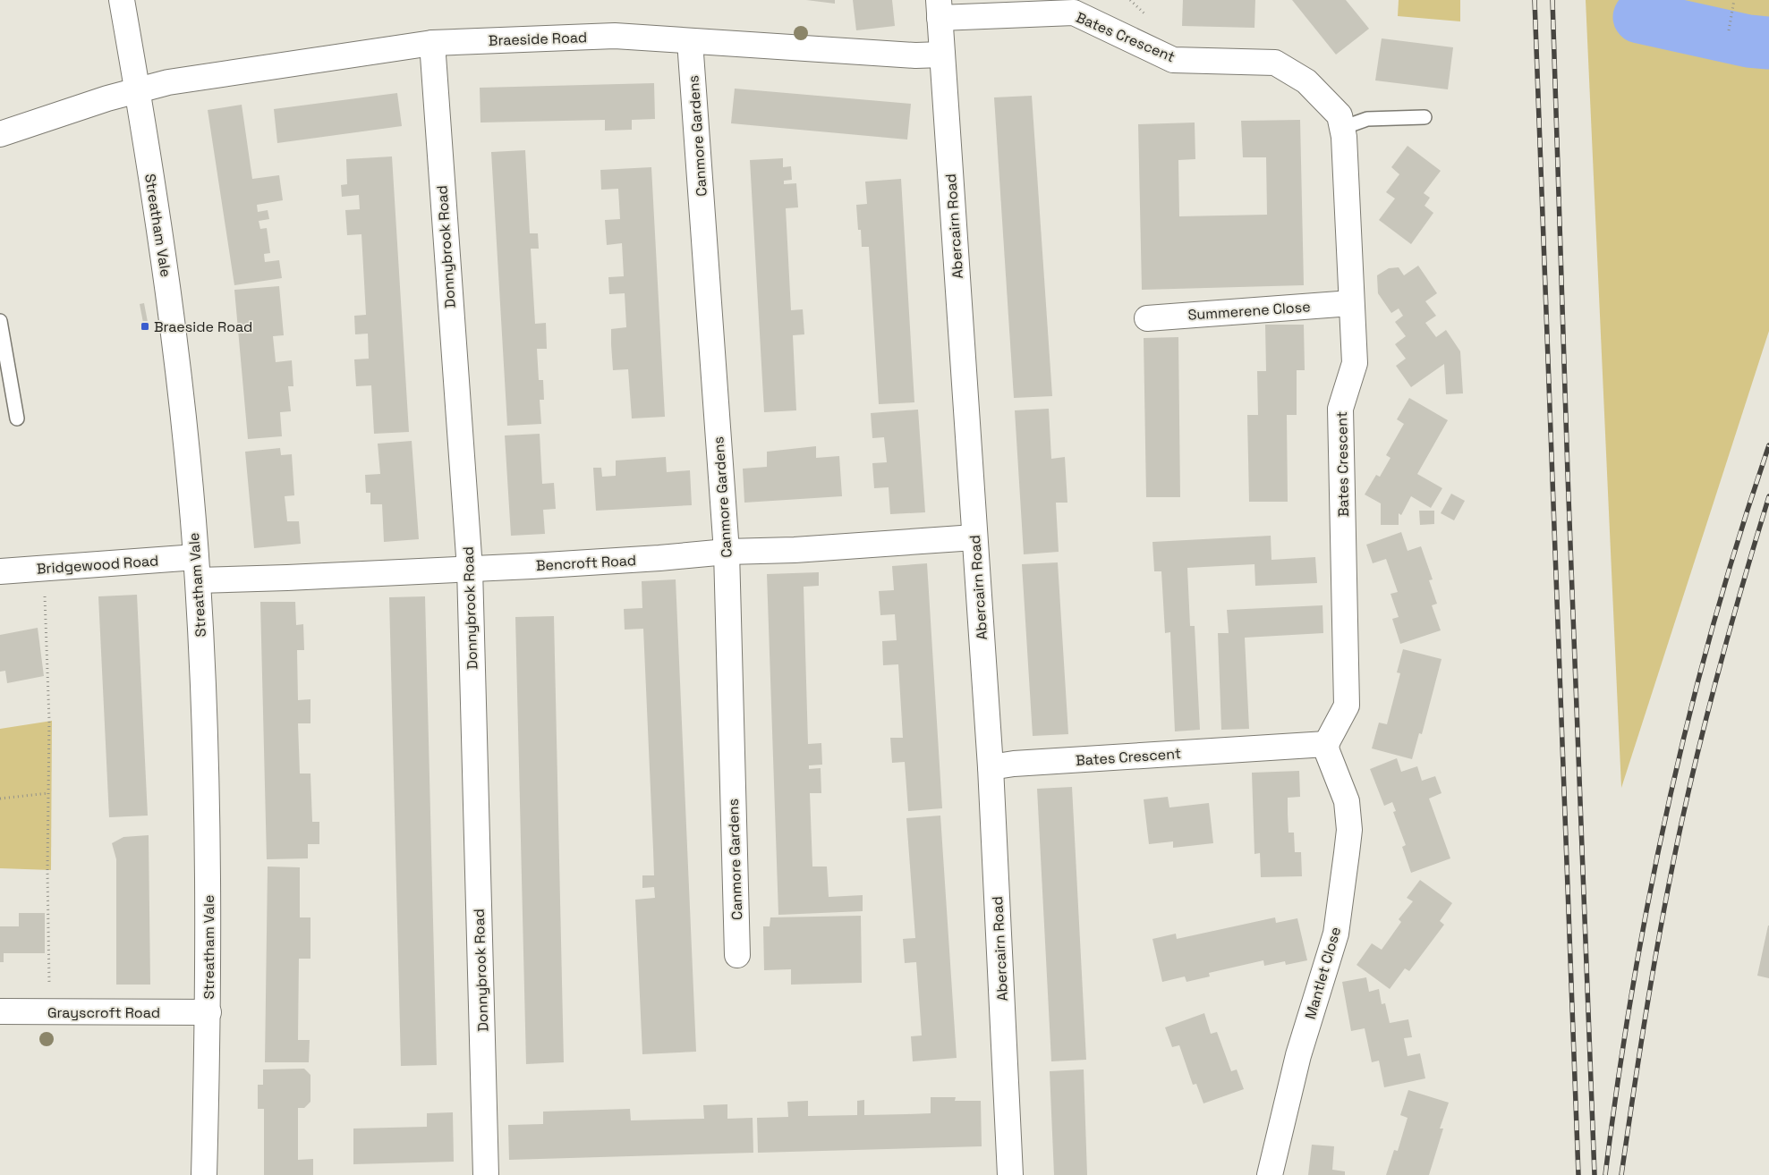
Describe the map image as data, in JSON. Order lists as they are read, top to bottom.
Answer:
{
  "streets": {
    "street": [
      "Bates Crescent",
      "Braeside Road",
      "Canmore Gardens",
      "Streatham Vale",
      "Abercairn Road",
      "Donnybrook Road",
      "Summerene Close",
      "Bencroft Road",
      "Bridgewood Road",
      "Mantlet Close",
      "Grayscroft Road"
    ]
  },
  "crossings": [
    ["Bates Crescent", "Abercairn Road"],
    ["Bates Crescent", "Summerene Close"],
    ["Bates Crescent", "Mantlet Close"],
    ["Braeside Road", "Canmore Gardens"],
    ["Braeside Road", "Streatham Vale"],
    ["Braeside Road", "Abercairn Road"],
    ["Braeside Road", "Donnybrook Road"],
    ["Canmore Gardens", "Bencroft Road"],
    ["Streatham Vale", "Bencroft Road"],
    ["Streatham Vale", "Bridgewood Road"],
    ["Streatham Vale", "Grayscroft Road"],
    ["Abercairn Road", "Bencroft Road"],
    ["Donnybrook Road", "Bencroft Road"],
    ["Bencroft Road", "Bridgewood Road"]
  ],
  "places": {
    "transit": ["Braeside Road"]
  }
}
